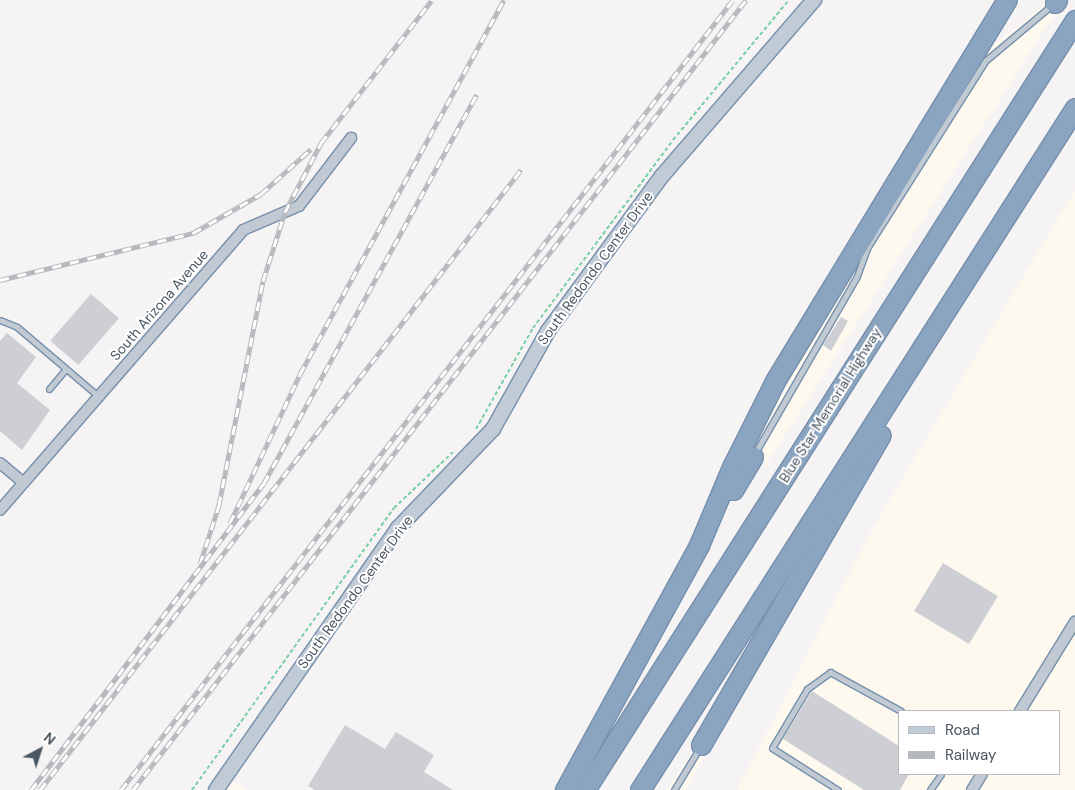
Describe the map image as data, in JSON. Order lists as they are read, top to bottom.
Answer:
{
  "streets": {
    "highway": ["Blue Star Memorial Highway"],
    "street": ["South Redondo Center Drive", "South Arizona Avenue"]
  },
  "legend": ["Road", "Railway"],
  "north": "top right"
}
